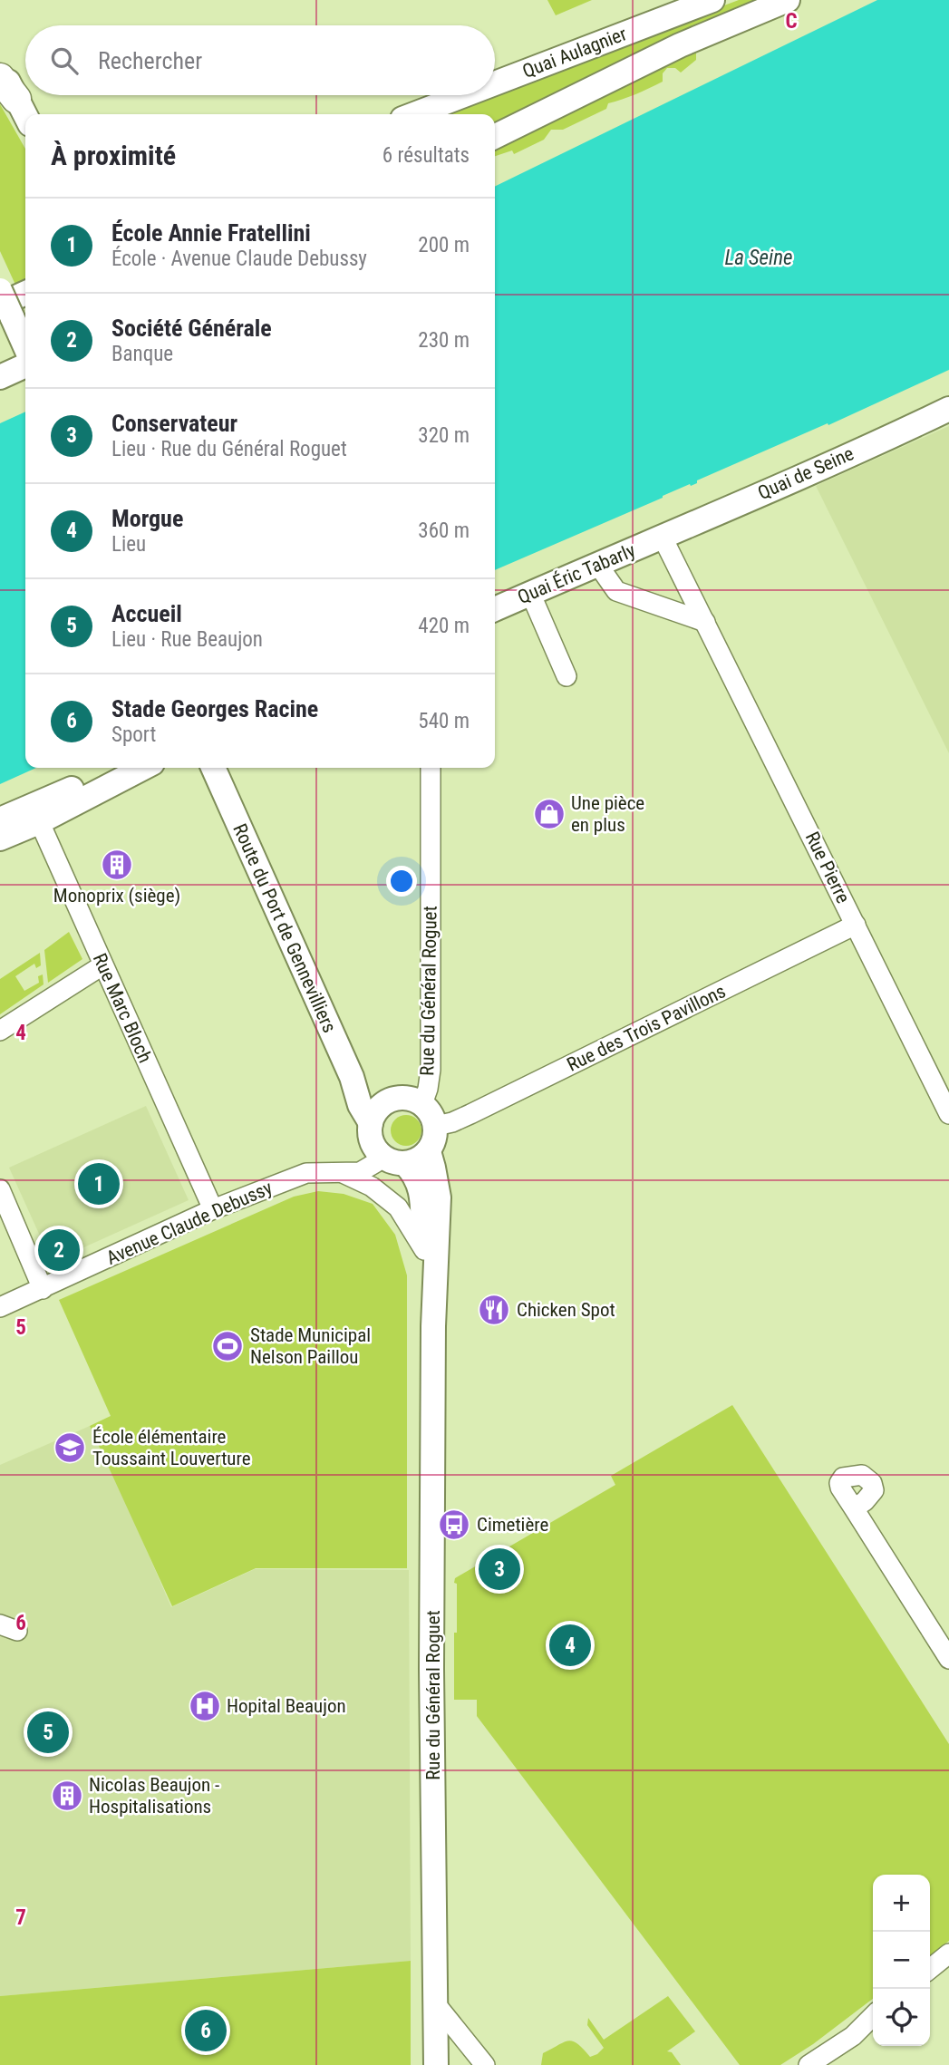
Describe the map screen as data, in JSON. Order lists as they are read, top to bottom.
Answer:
{
  "streets": {
    "main road": [
      "Quai Aulagnier",
      "Quai de Seine",
      "Quai Éric Tabarly",
      "Route du Port de Gennevilliers",
      "Rue du Général Roguet"
    ],
    "street": [
      "Rue Pierre",
      "Rue Marc Bloch",
      "Rue des Trois Pavillons",
      "Avenue Claude Debussy"
    ]
  },
  "crossings": [
    ["Quai de Seine", "Quai Éric Tabarly"],
    ["Quai de Seine", "Rue Pierre"],
    ["Quai Éric Tabarly", "Rue Pierre"],
    ["Rue Pierre", "Rue des Trois Pavillons"],
    ["Route du Port de Gennevilliers", "Rue du Général Roguet"],
    ["Route du Port de Gennevilliers", "Rue des Trois Pavillons"],
    ["Route du Port de Gennevilliers", "Avenue Claude Debussy"],
    ["Rue du Général Roguet", "Rue des Trois Pavillons"],
    ["Rue du Général Roguet", "Avenue Claude Debussy"],
    ["Rue Marc Bloch", "Avenue Claude Debussy"],
    ["Rue des Trois Pavillons", "Avenue Claude Debussy"]
  ],
  "water": ["La Seine"],
  "places": {
    "shop": ["Une pièce en plus"],
    "building": ["Monoprix (siège)", "Nicolas Beaujon - Hospitalisations"],
    "restaurant": ["Chicken Spot"],
    "sports": ["Stade Municipal Nelson Paillou"],
    "school or university": ["École élémentaire Toussaint Louverture"],
    "bus stop": ["Cimetière"],
    "hospital": ["Hopital Beaujon"]
  },
  "page": {
    "search": "Rechercher",
    "heading": ["À proximité", "6 résultats"],
    "list": [
      {
        "mark": "1",
        "name": "École Annie Fratellini",
        "note": "École · Avenue Claude Debussy",
        "value": "200 m"
      },
      {
        "mark": "2",
        "name": "Société Générale",
        "note": "Banque",
        "value": "230 m"
      },
      {
        "mark": "3",
        "name": "Conservateur",
        "note": "Lieu · Rue du Général Roguet",
        "value": "320 m"
      },
      {
        "mark": "4",
        "name": "Morgue",
        "note": "Lieu",
        "value": "360 m"
      },
      {
        "mark": "5",
        "name": "Accueil",
        "note": "Lieu · Rue Beaujon",
        "value": "420 m"
      },
      {
        "mark": "6",
        "name": "Stade Georges Racine",
        "note": "Sport",
        "value": "540 m"
      }
    ],
    "pins": [
      "1",
      "2",
      "3",
      "4",
      "5",
      "6"
    ],
    "map_buttons": ["+", "−"]
  },
  "grid": {
    "columns": ["C"],
    "rows": [
      "4",
      "5",
      "6",
      "7"
    ]
  }
}
